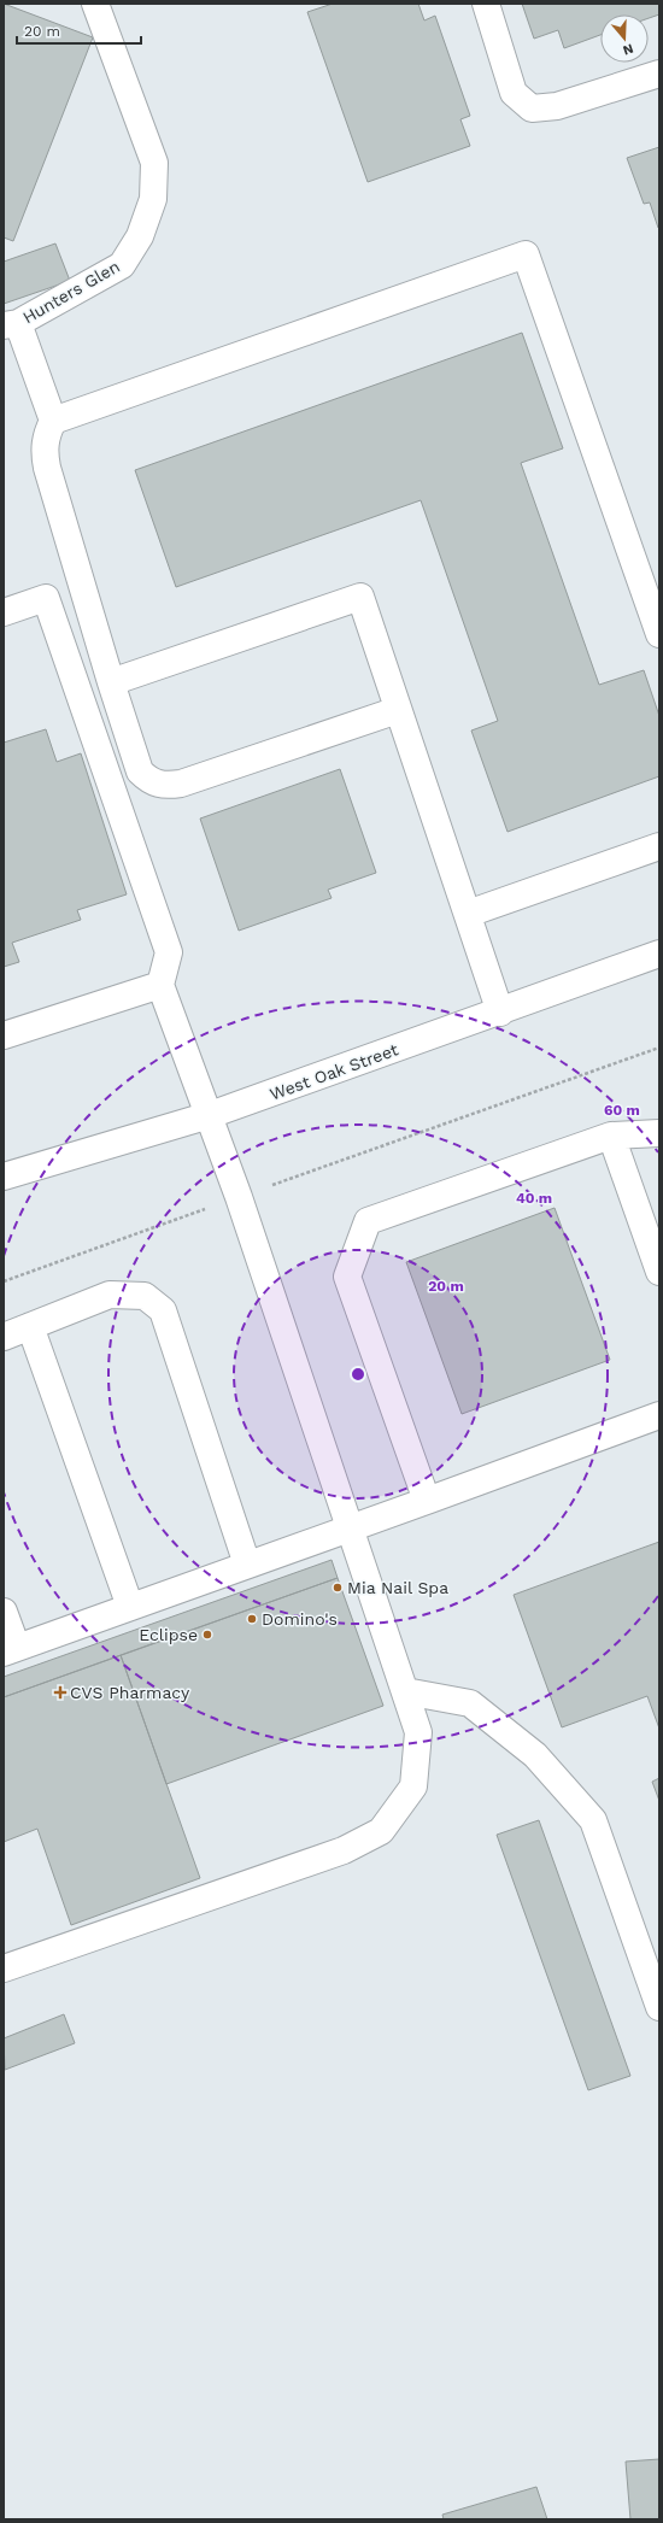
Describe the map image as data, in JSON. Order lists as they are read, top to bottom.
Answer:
{
  "streets": {
    "main road": ["Hunters Glen", "West Oak Street"]
  },
  "places": {
    "other": ["Mia Nail Spa", "Domino's", "Eclipse"],
    "health": ["CVS Pharmacy"]
  },
  "scale_bar": "20 m",
  "north": "bottom",
  "rings": ["60 m", "40 m", "20 m"]
}
